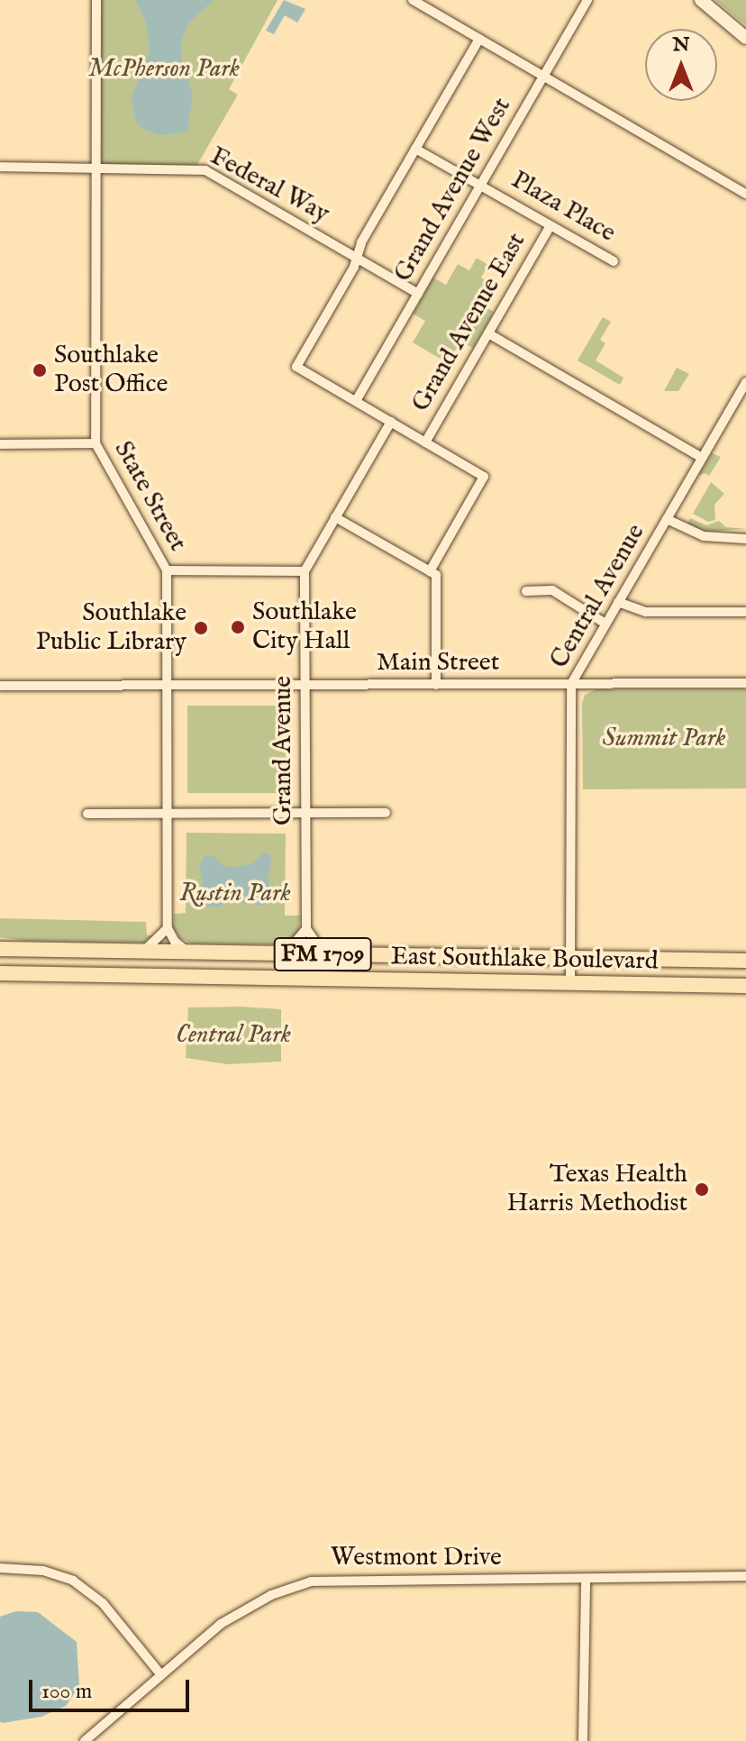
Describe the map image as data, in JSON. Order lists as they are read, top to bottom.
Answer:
{
  "streets": {
    "main road": ["FM 1709", "East Southlake Boulevard"],
    "street": [
      "Federal Way",
      "Grand Avenue West",
      "Plaza Place",
      "Grand Avenue East",
      "State Street",
      "Central Avenue",
      "Main Street",
      "Grand Avenue",
      "Westmont Drive"
    ]
  },
  "crossings": [
    ["Federal Way", "Grand Avenue West"],
    ["Federal Way", "State Street"],
    ["Grand Avenue West", "Plaza Place"],
    ["Plaza Place", "Grand Avenue East"],
    ["State Street", "Main Street"],
    ["Central Avenue", "Main Street"],
    ["Central Avenue", "East Southlake Boulevard"],
    ["Main Street", "Grand Avenue"]
  ],
  "parks": [
    "McPherson Park",
    "Summit Park",
    "Rustin Park",
    "Central Park"
  ],
  "places": [
    "Southlake Post Office",
    "Southlake City Hall",
    "Southlake Public Library",
    "Texas Health Harris Methodist"
  ],
  "scale_bar": "100 m",
  "north": "top"
}
